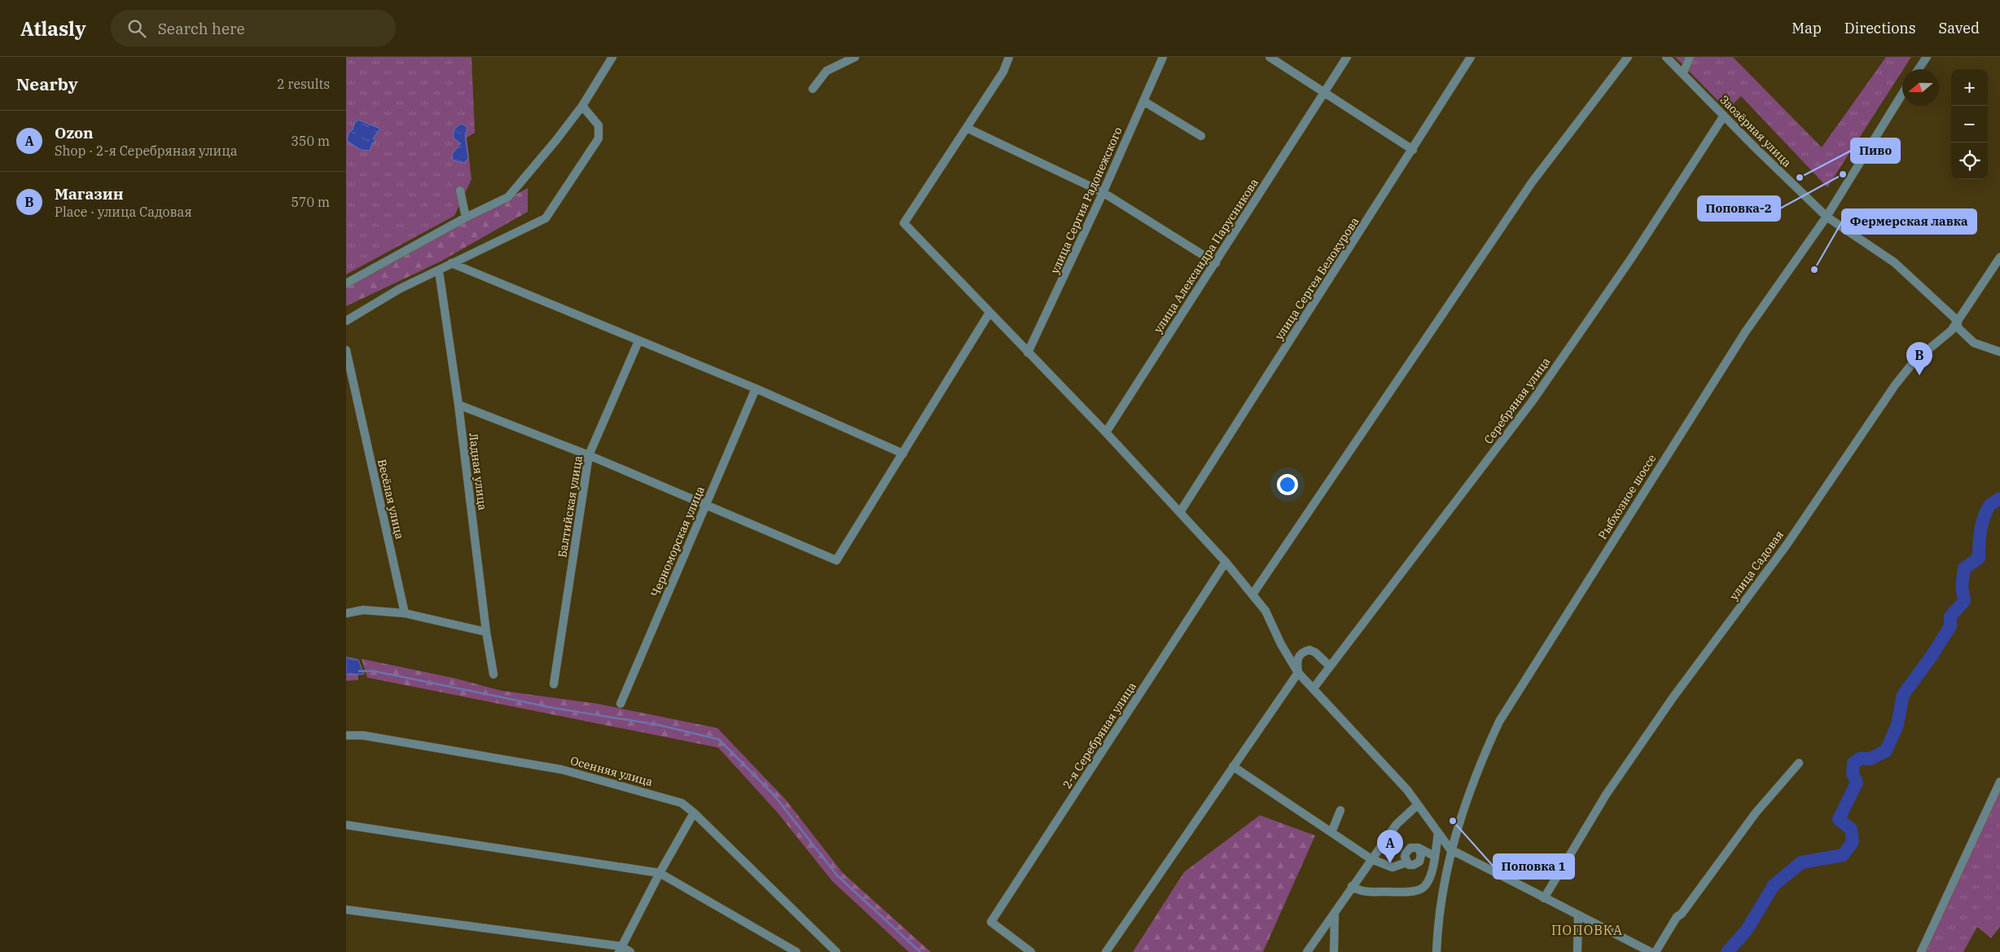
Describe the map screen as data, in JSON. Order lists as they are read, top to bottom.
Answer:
{
  "streets": {
    "street": [
      "Заозёрная улица",
      "улица Сергия Радонежского",
      "улица Александра Парусникова",
      "улица Сергея Белокурова",
      "Серебряная улица",
      "Ладная улица",
      "Рыбхозное шоссе",
      "Весёлая улица",
      "Балтийская улица",
      "Черноморская улица",
      "улица Садовая",
      "2-я Серебряная улица",
      "Осенняя улица"
    ]
  },
  "crossings": [
    ["Заозёрная улица", "Серебряная улица"],
    ["Заозёрная улица", "Рыбхозное шоссе"],
    ["Заозёрная улица", "улица Садовая"]
  ],
  "districts": ["ПОПОВКА"],
  "places": [
    "Поповка-2",
    "Пиво",
    "Фермерская лавка",
    "Поповка 1"
  ],
  "north": "left",
  "page": {
    "header": "Atlasly",
    "search": "Search here",
    "nav": ["Map", "Directions", "Saved"],
    "heading": ["Nearby", "2 results"],
    "map_buttons": ["+", "−"],
    "list": [
      {
        "mark": "A",
        "name": "Ozon",
        "note": "Shop · 2-я Серебряная улица",
        "value": "350 m"
      },
      {
        "mark": "B",
        "name": "Магазин",
        "note": "Place · улица Садовая",
        "value": "570 m"
      }
    ],
    "pins": ["B", "A"]
  }
}
